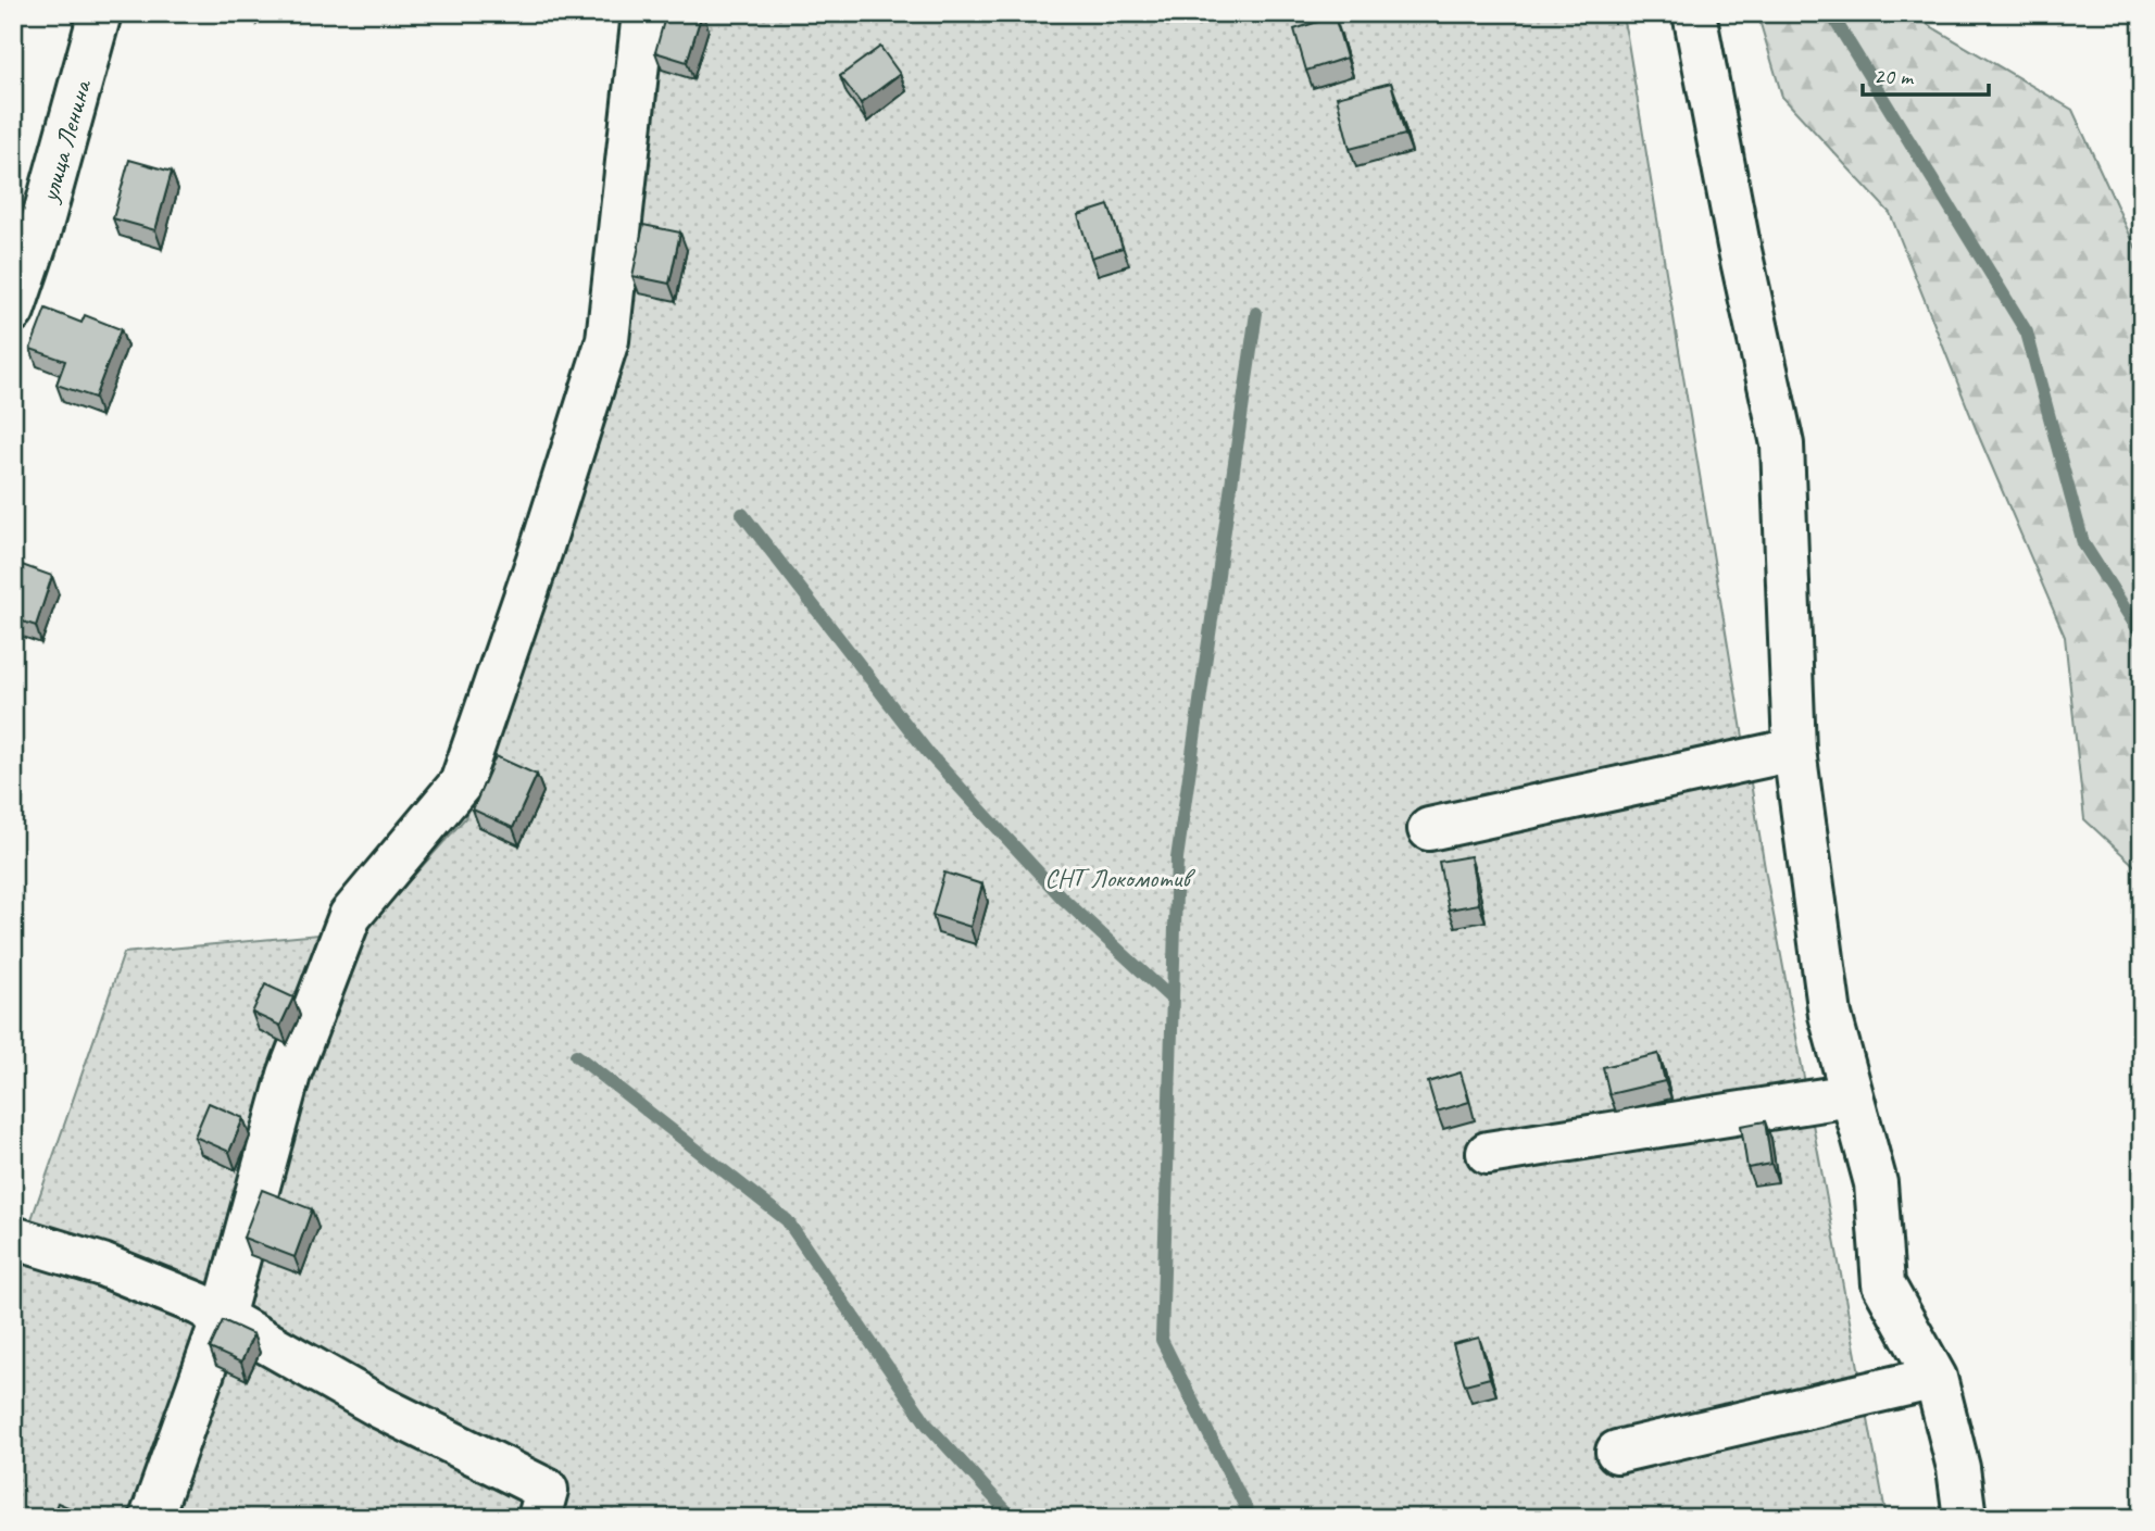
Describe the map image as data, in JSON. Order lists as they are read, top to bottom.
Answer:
{
  "streets": {
    "street": ["улица Ленина"]
  },
  "parks": ["СНТ Локомотив"],
  "scale_bar": "20 m"
}
